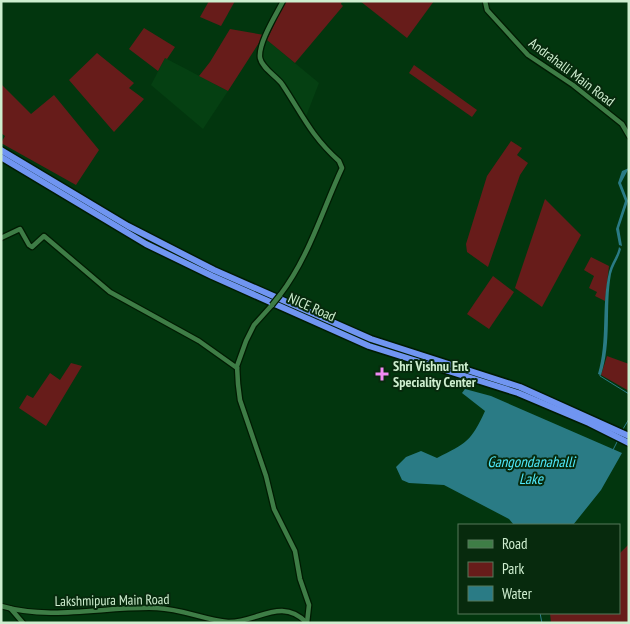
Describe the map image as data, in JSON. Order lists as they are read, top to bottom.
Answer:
{
  "streets": {
    "highway": ["NICE Road"],
    "street": ["Andrahalli Main Road", "Lakshmipura Main Road"]
  },
  "water": ["Gangondanahalli Lake"],
  "places": {
    "health": ["Shri Vishnu Ent Speciality Center"]
  },
  "legend": ["Road", "Park", "Water"]
}
